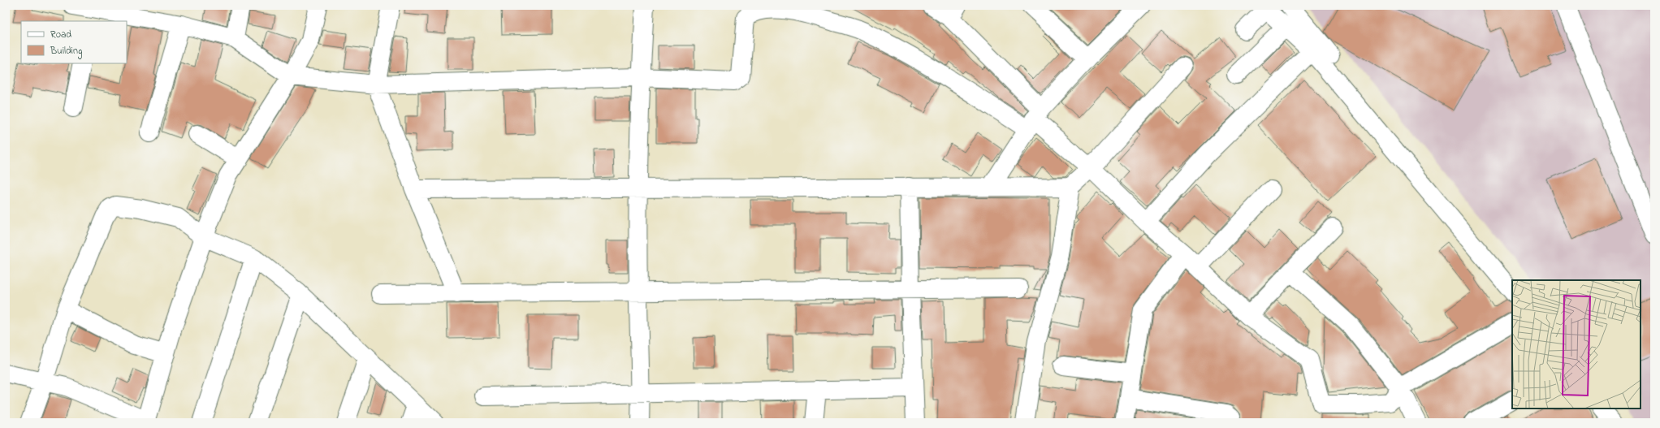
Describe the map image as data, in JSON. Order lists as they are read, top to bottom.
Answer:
{
  "legend": ["Road", "Building"]
}
